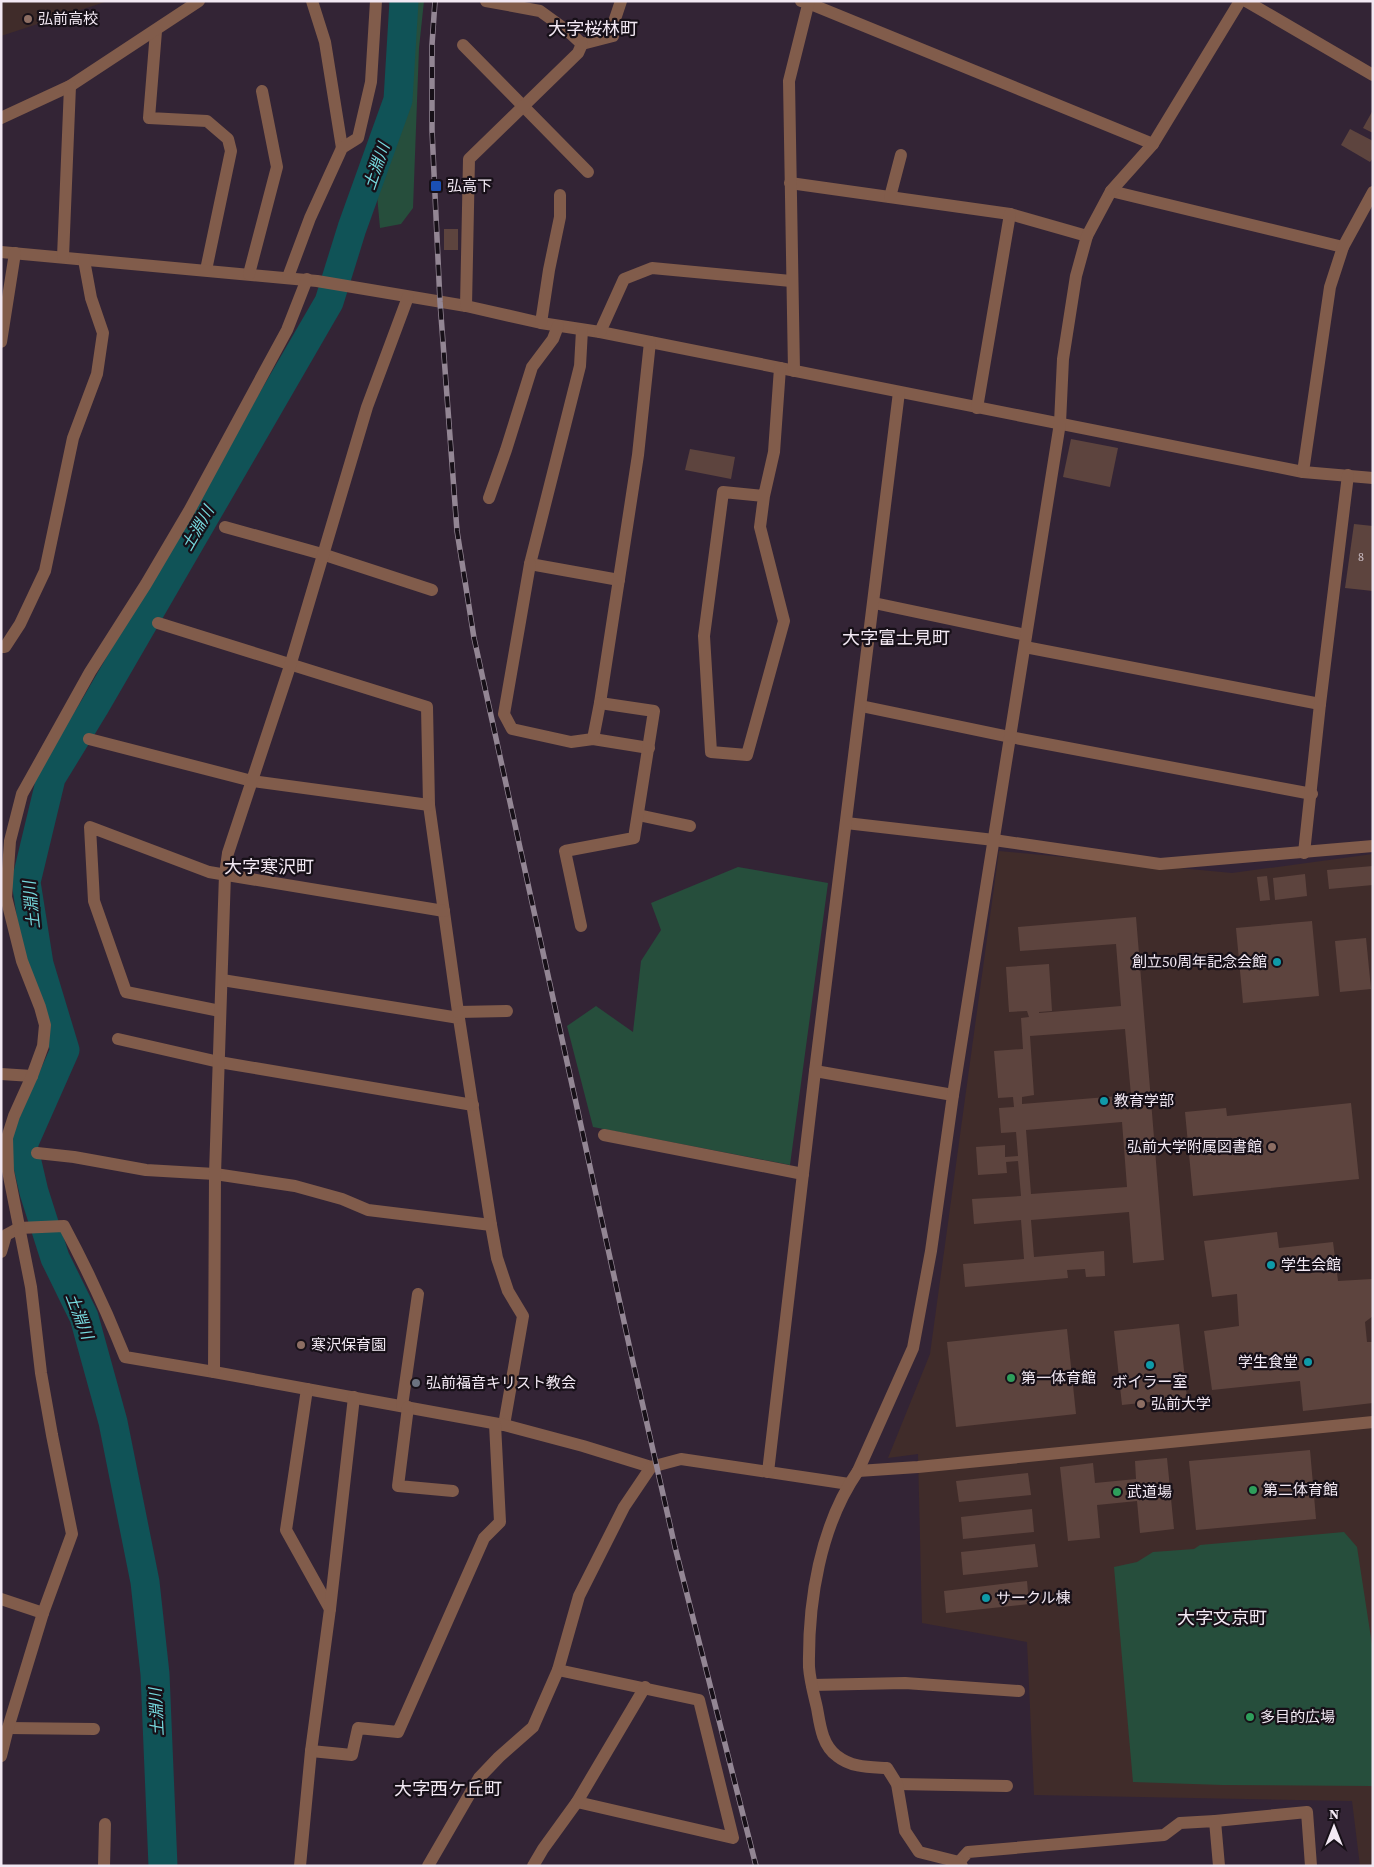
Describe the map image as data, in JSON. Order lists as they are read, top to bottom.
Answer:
{
  "districts": [
    "大字桜林町",
    "大字富士見町",
    "大字寒沢町",
    "大字文京町",
    "大字西ケ丘町"
  ],
  "water": ["土淵川"],
  "places": {
    "other": [
      "弘前高校",
      "創立50周年記念会館",
      "教育学部",
      "弘前大学附属図書館",
      "学生会館",
      "寒沢保育園",
      "学生食堂",
      "ボイラー室",
      "第一体育館",
      "弘前福音キリスト教会",
      "弘前大学",
      "第二体育館",
      "武道場",
      "サークル棟",
      "多目的広場"
    ],
    "transit": ["弘高下"]
  },
  "house_numbers": ["8"],
  "north": "top"
}
